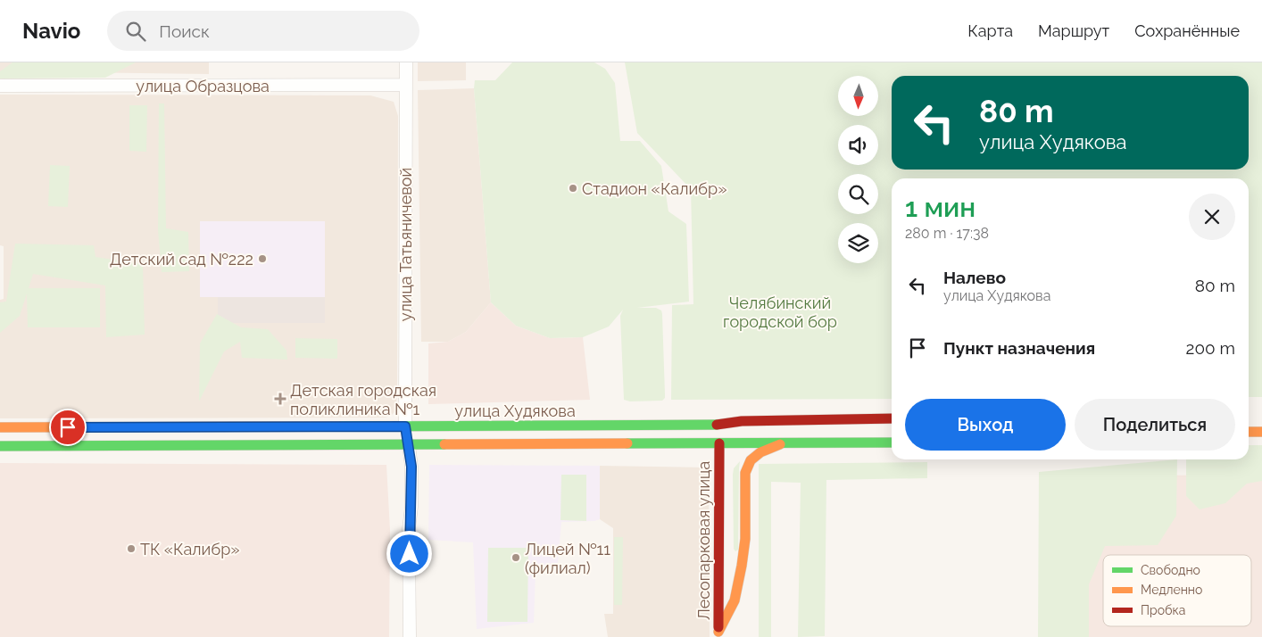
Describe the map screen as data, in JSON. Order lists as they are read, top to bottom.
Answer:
{
  "streets": {
    "main road": ["улица Худякова", "Лесопарковая улица"],
    "street": ["улица Образцова", "улица Татьяничевой"]
  },
  "crossings": [
    ["улица Образцова", "улица Татьяничевой"],
    ["улица Татьяничевой", "улица Худякова"],
    ["улица Худякова", "Лесопарковая улица"]
  ],
  "parks": ["Челябинский городской бор"],
  "places": {
    "other": [
      "Стадион «Калибр»",
      "Детский сад №222",
      "ТК «Калибр»",
      "Лицей №11 (филиал)"
    ],
    "health": ["Детская городская поликлиника №1"]
  },
  "legend": ["Свободно", "Медленно", "Пробка"],
  "north": "bottom",
  "page": {
    "header": "Navio",
    "search": "Поиск",
    "nav": ["Карта", "Маршрут", "Сохранённые"],
    "turn": ["80 m", "улица Худякова"],
    "heading": ["1 мин", "280 m · 17:38"],
    "list": [
      {
        "name": "Налево",
        "note": "улица Худякова",
        "value": "80 m"
      },
      {
        "name": "Пункт назначения",
        "value": "200 m"
      }
    ],
    "buttons": ["Выход", "Поделиться"]
  }
}
